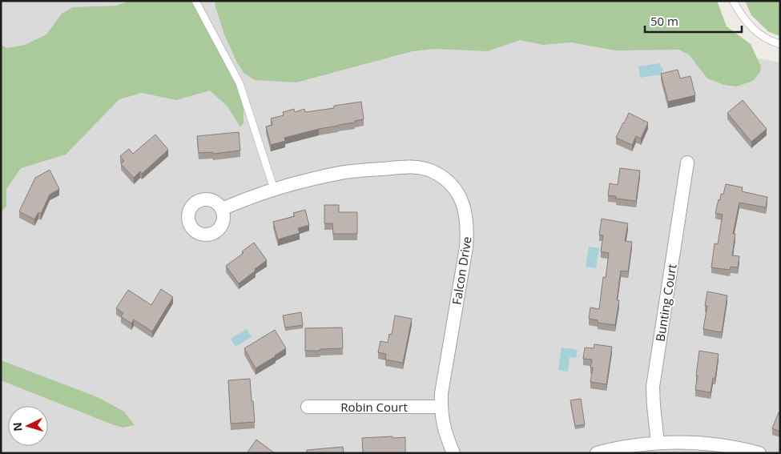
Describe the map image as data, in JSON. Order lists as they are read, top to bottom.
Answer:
{
  "streets": {
    "street": ["Falcon Drive", "Bunting Court", "Robin Court"]
  },
  "crossings": [
    ["Falcon Drive", "Robin Court"]
  ],
  "scale_bar": "50 m",
  "north": "left"
}
